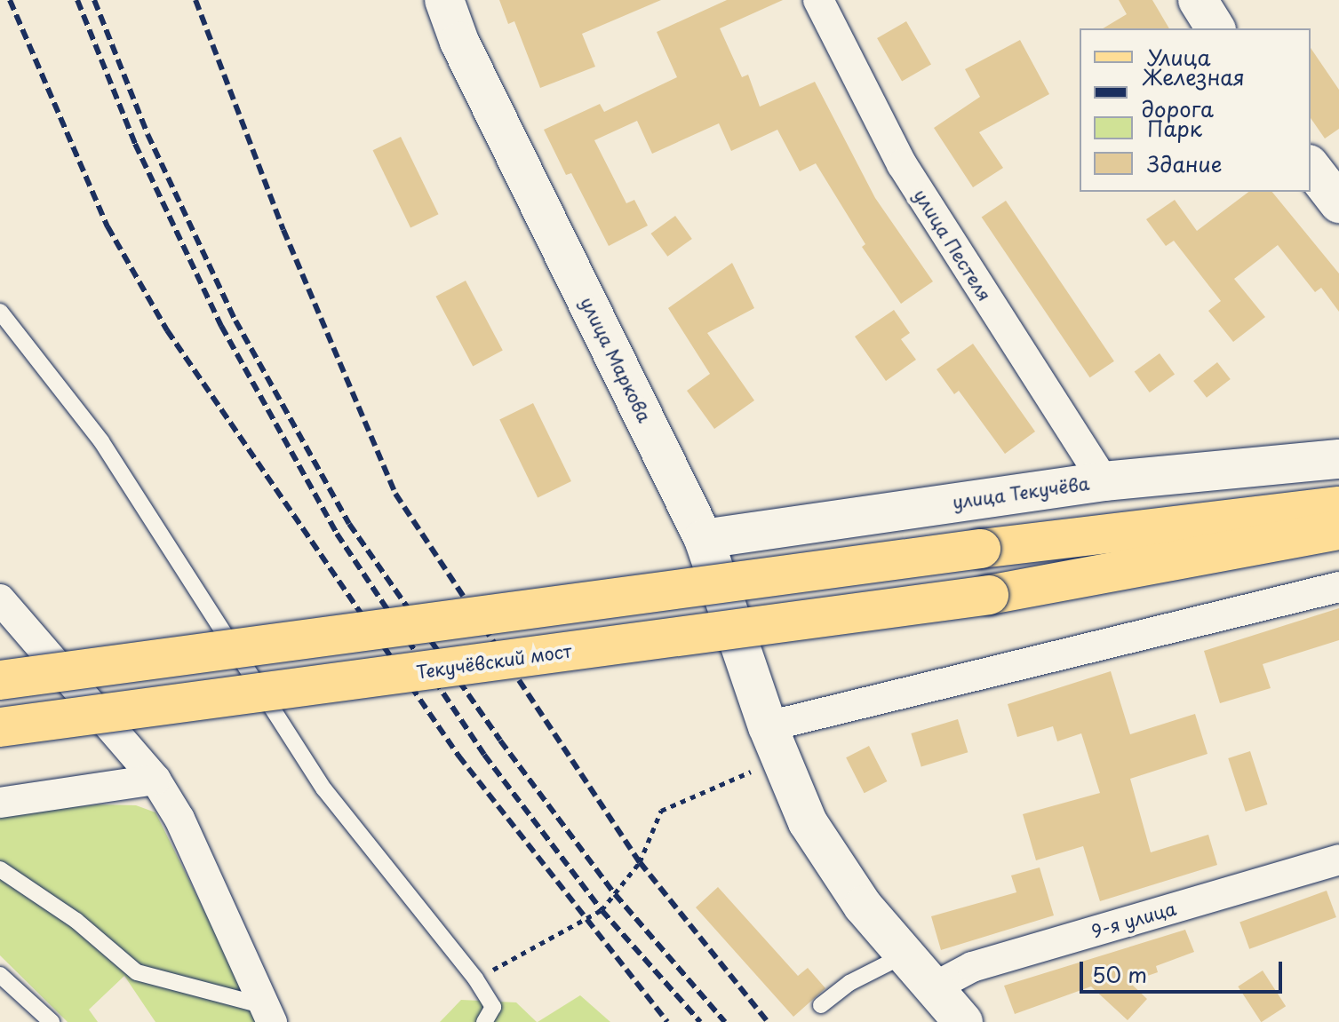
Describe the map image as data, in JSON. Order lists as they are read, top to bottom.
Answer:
{
  "streets": {
    "main road": ["Текучёвский мост"],
    "street": [
      "улица Пестеля",
      "улица Маркова",
      "улица Текучёва",
      "9-я улица"
    ]
  },
  "crossings": [
    ["улица Пестеля", "улица Текучёва"],
    ["улица Маркова", "улица Текучёва"],
    ["улица Маркова", "9-я улица"]
  ],
  "legend": [
    "Улица",
    "Железная дорога",
    "Парк",
    "Здание"
  ],
  "scale_bar": "50 m"
}
